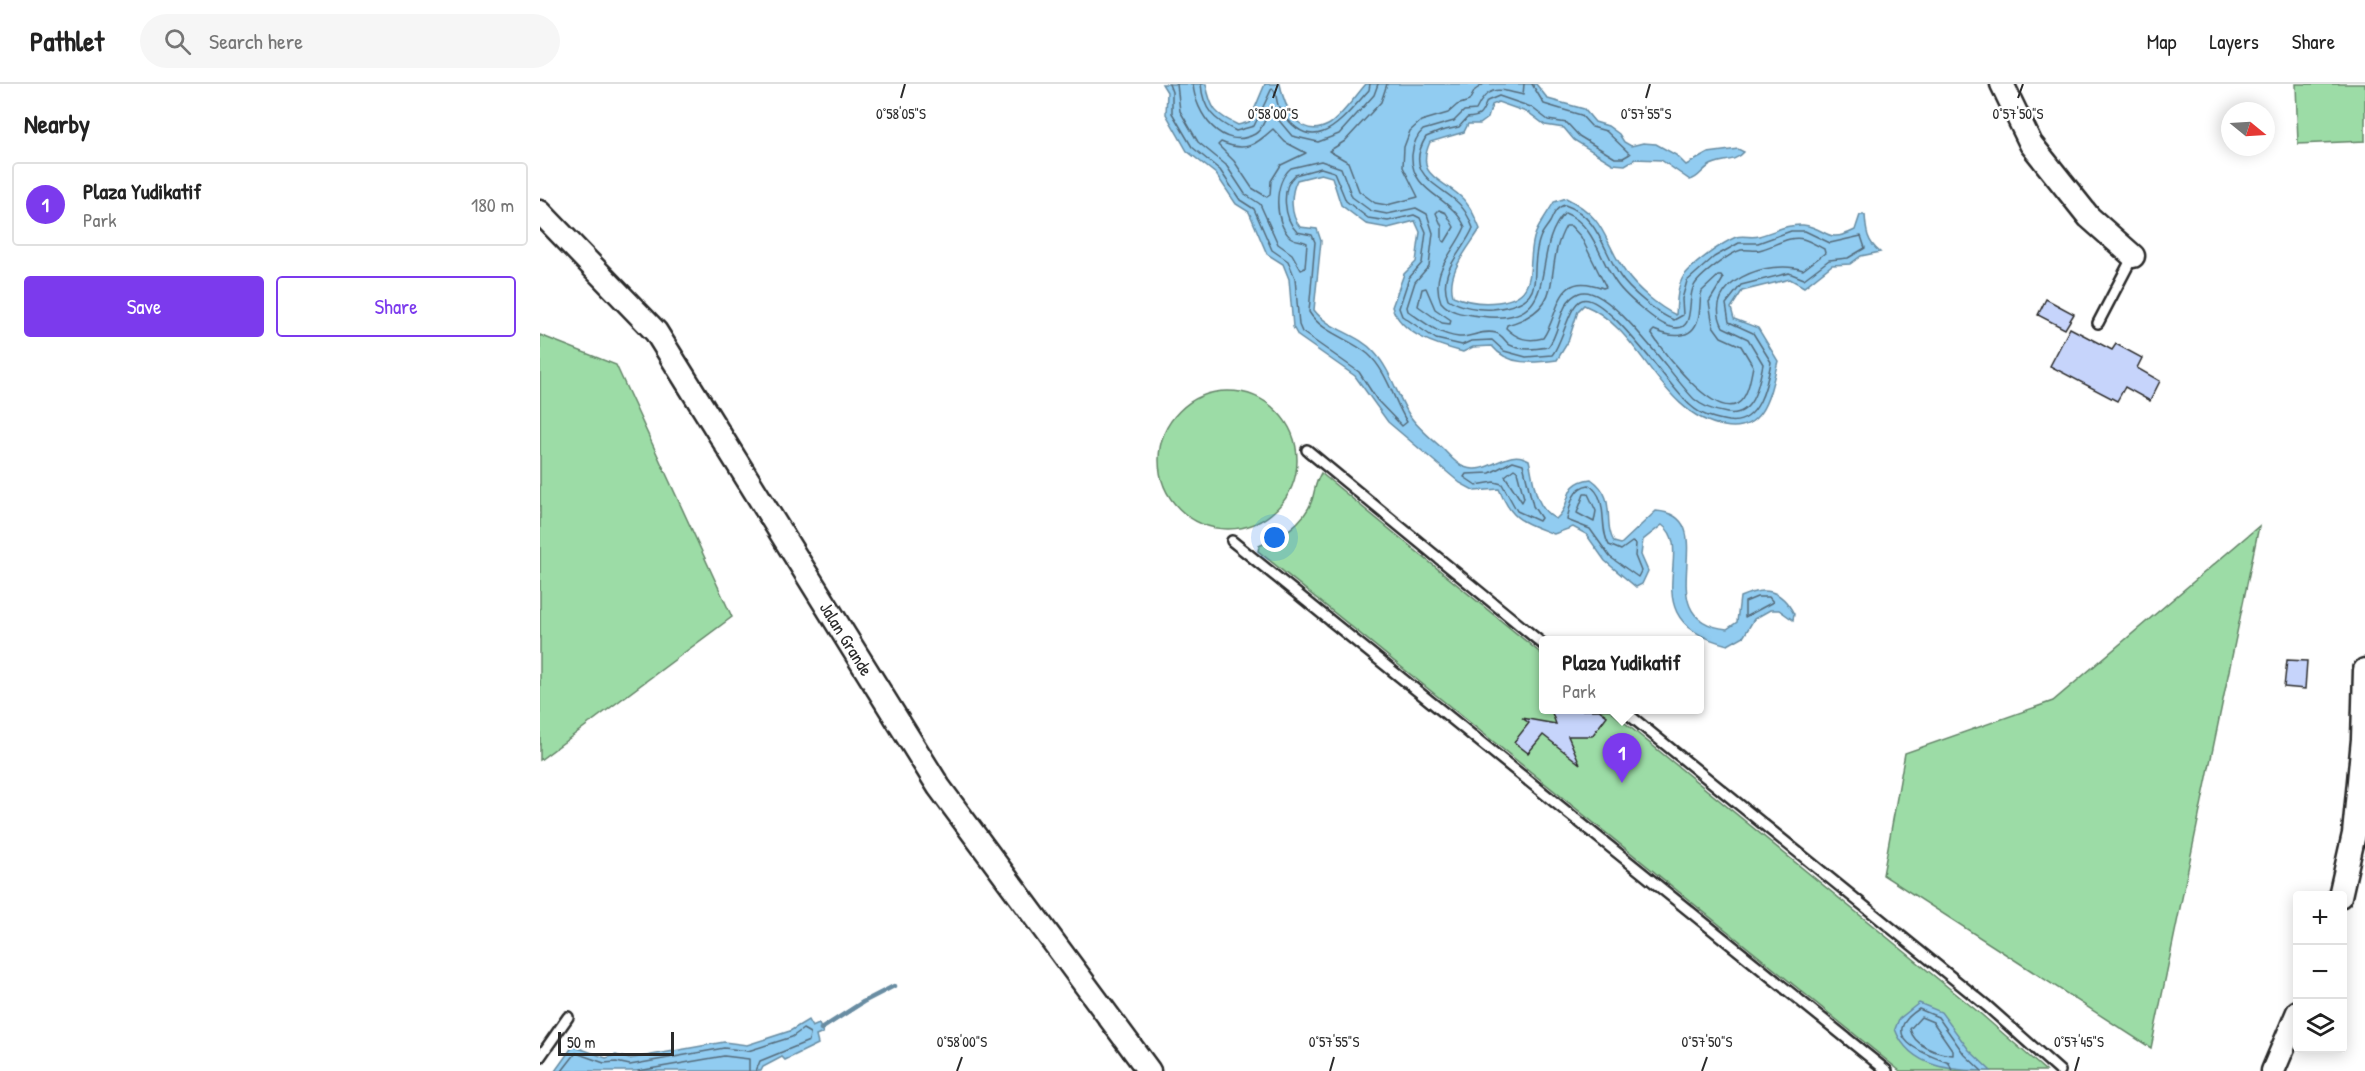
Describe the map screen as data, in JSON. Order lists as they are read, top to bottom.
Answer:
{
  "streets": {
    "street": ["Jalan Grande"]
  },
  "scale_bar": "50 m",
  "north": "right",
  "page": {
    "header": "Pathlet",
    "search": "Search here",
    "nav": ["Map", "Layers", "Share"],
    "heading": "Nearby",
    "list": [
      {
        "mark": "1",
        "name": "Plaza Yudikatif",
        "note": "Park",
        "value": "180 m"
      }
    ],
    "buttons": ["Save", "Share"],
    "popup": ["Plaza Yudikatif", "Park"],
    "pins": "1",
    "map_buttons": ["+", "−"],
    "scale": "50 m"
  },
  "coordinates": [
    "0°58'05\"S",
    "0°58'00\"S",
    "0°57'55\"S",
    "0°57'50\"S",
    "0°57'45\"S"
  ]
}
